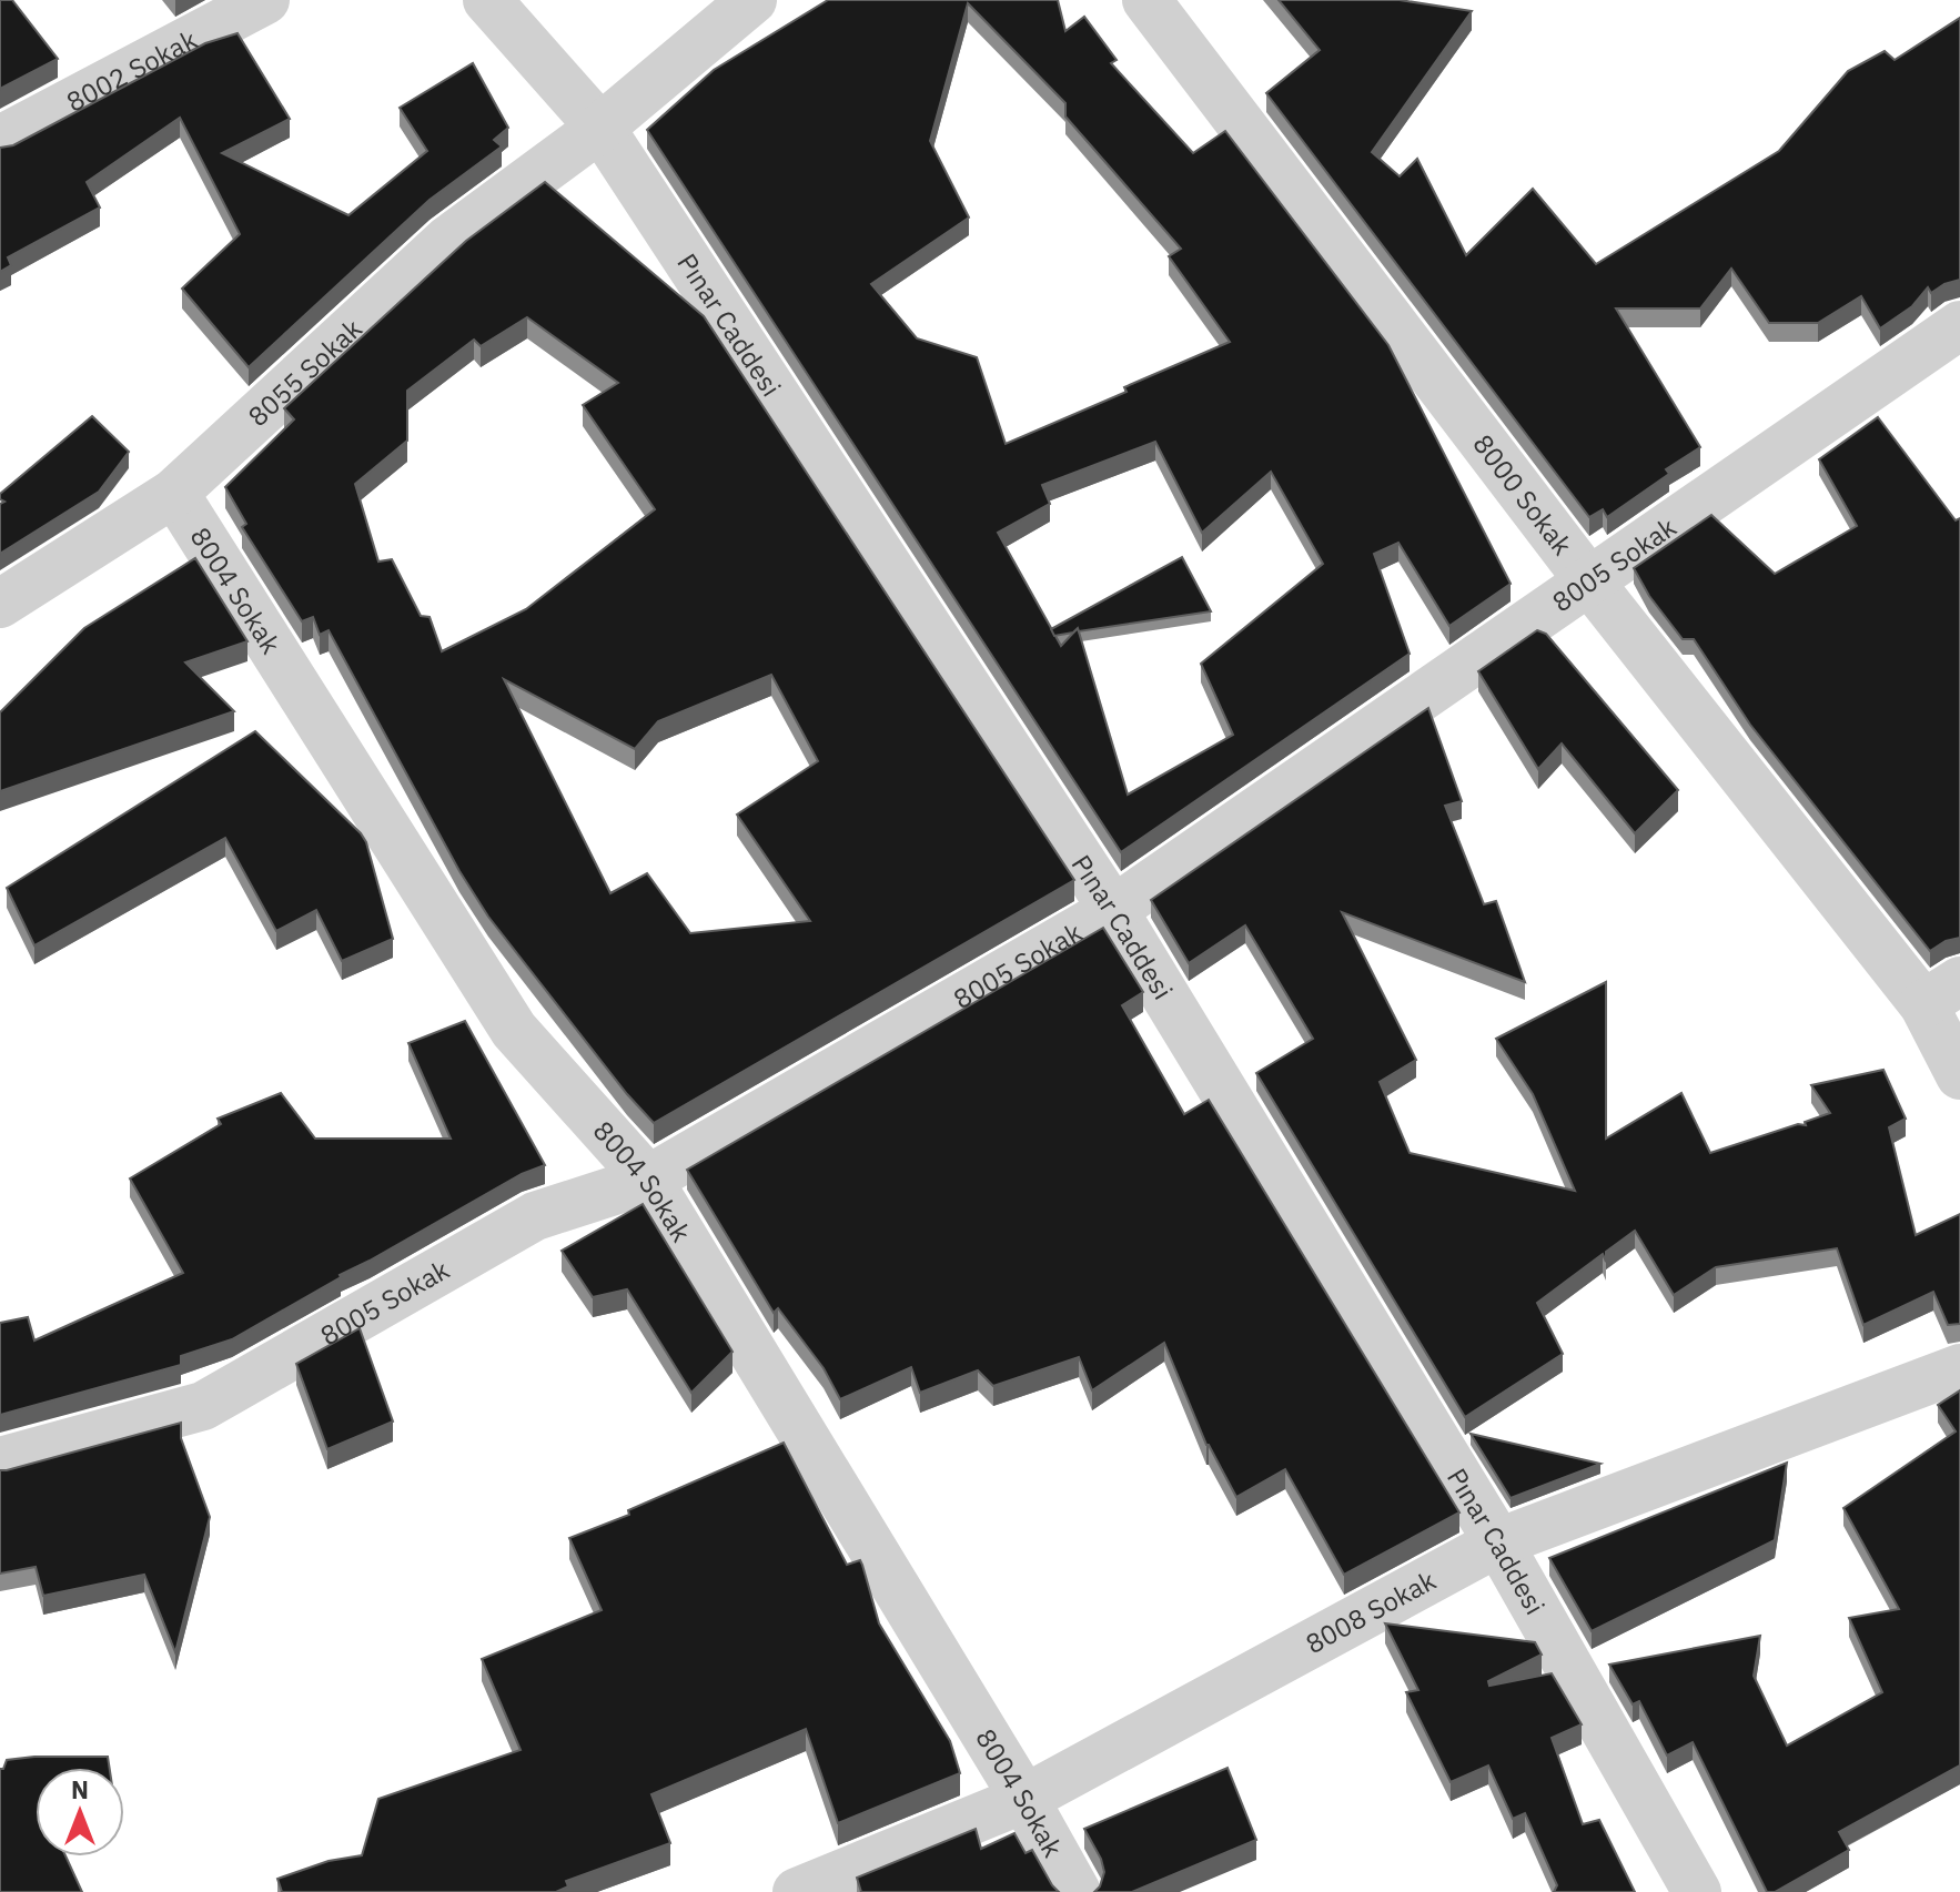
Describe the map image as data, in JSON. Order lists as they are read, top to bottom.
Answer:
{
  "streets": {
    "street": [
      "8002 Sokak",
      "Pınar Caddesi",
      "8055 Sokak",
      "8000 Sokak",
      "8005 Sokak",
      "8004 Sokak",
      "8008 Sokak"
    ]
  },
  "crossings": [
    ["Pınar Caddesi", "8055 Sokak"],
    ["Pınar Caddesi", "8005 Sokak"],
    ["Pınar Caddesi", "8008 Sokak"],
    ["8055 Sokak", "8004 Sokak"],
    ["8000 Sokak", "8005 Sokak"],
    ["8005 Sokak", "8004 Sokak"],
    ["8004 Sokak", "8008 Sokak"]
  ],
  "north": "top"
}
